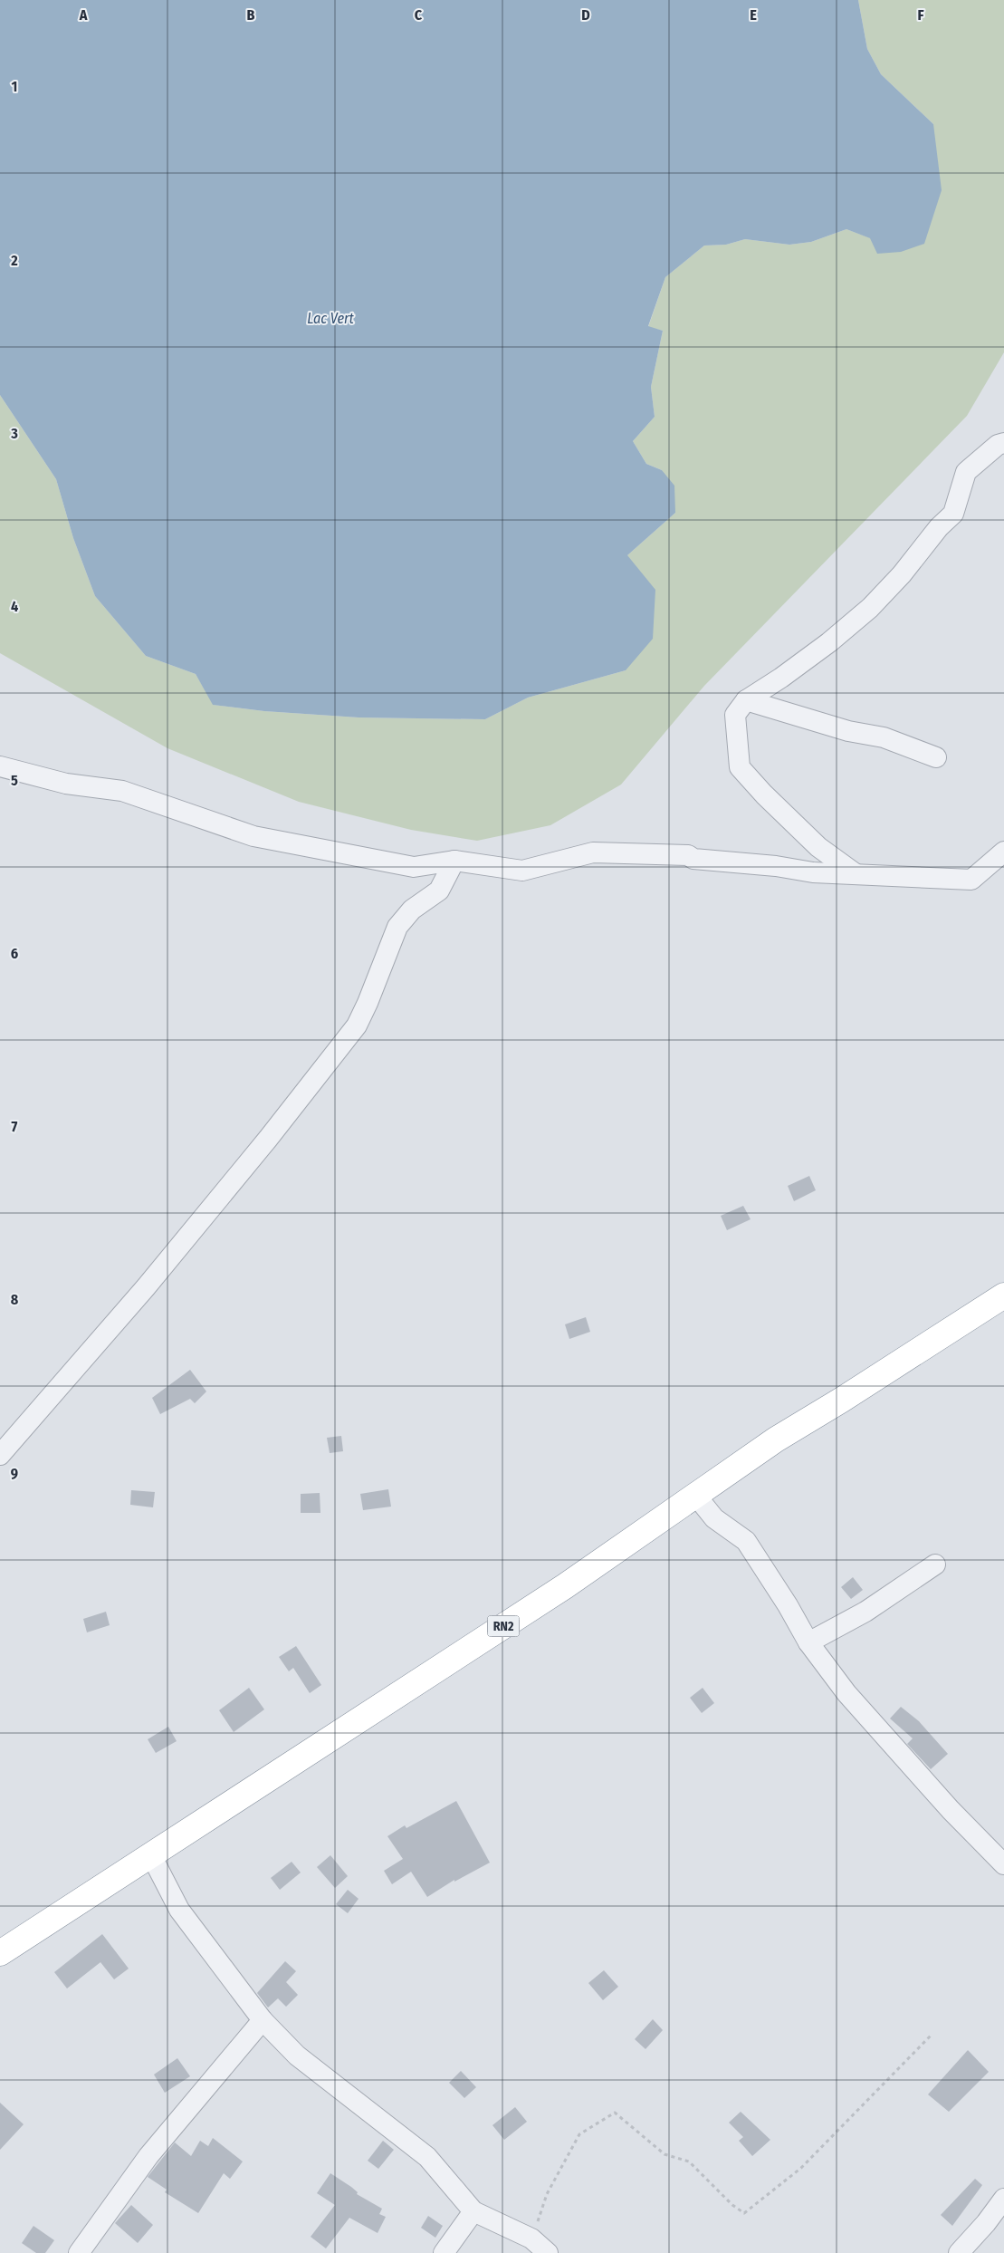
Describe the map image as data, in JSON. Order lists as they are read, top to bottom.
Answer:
{
  "streets": {
    "highway": ["RN2"]
  },
  "water": ["Lac Vert"],
  "grid": {
    "columns": [
      "A",
      "B",
      "C",
      "D",
      "E",
      "F"
    ],
    "rows": [
      "1",
      "2",
      "3",
      "4",
      "5",
      "6",
      "7",
      "8",
      "9"
    ]
  }
}
